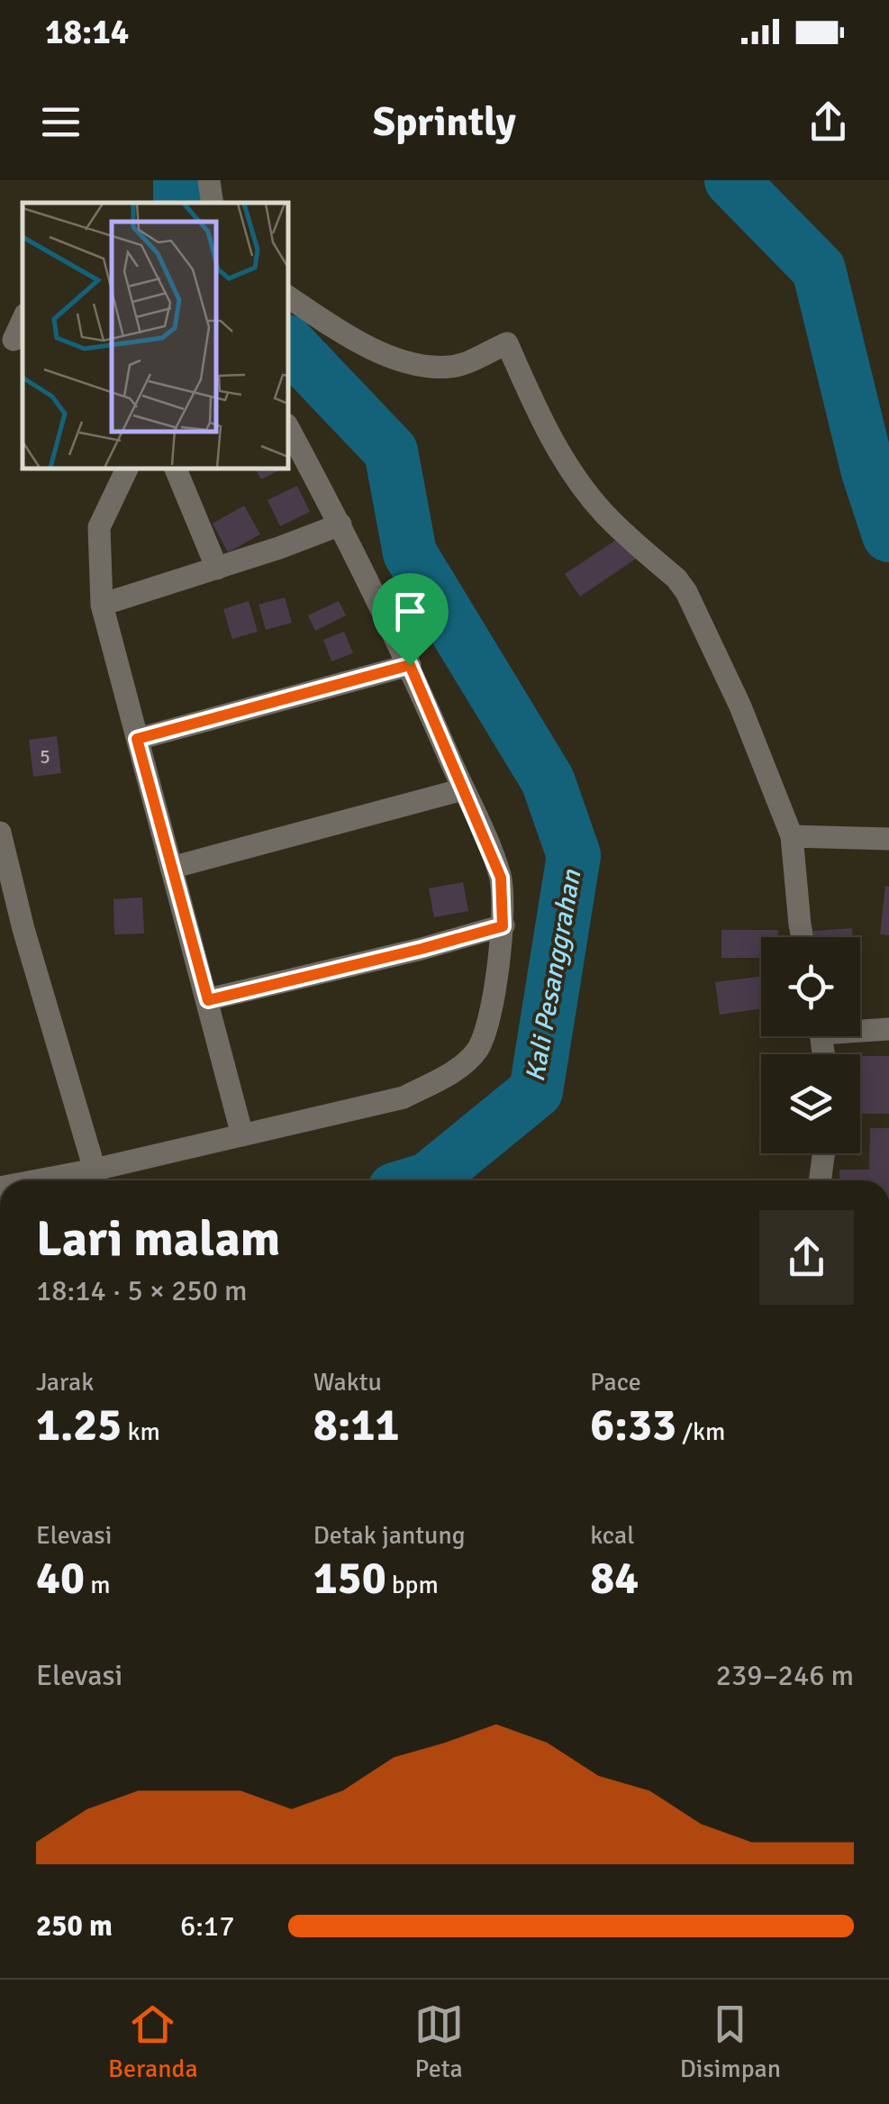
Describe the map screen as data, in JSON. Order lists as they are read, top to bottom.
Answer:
{
  "water": ["Kali Pesanggrahan"],
  "house_numbers": ["5"],
  "page": {
    "status": "18:14",
    "header": "Sprintly",
    "heading": ["Lari malam", "18:14 · 5 × 250 m"],
    "stats": [
      ["Jarak", "1.25 km"],
      ["Waktu", "8:11"],
      ["Pace", "6:33 /km"],
      ["Elevasi", "40 m"],
      ["Detak jantung", "150 bpm"],
      ["kcal", "84"]
    ],
    "chart": ["Elevasi", "239–246 m"],
    "list": [
      {
        "name": "250 m",
        "note": "6:17"
      }
    ],
    "tabs": ["Beranda", "Peta", "Disimpan"]
  }
}
